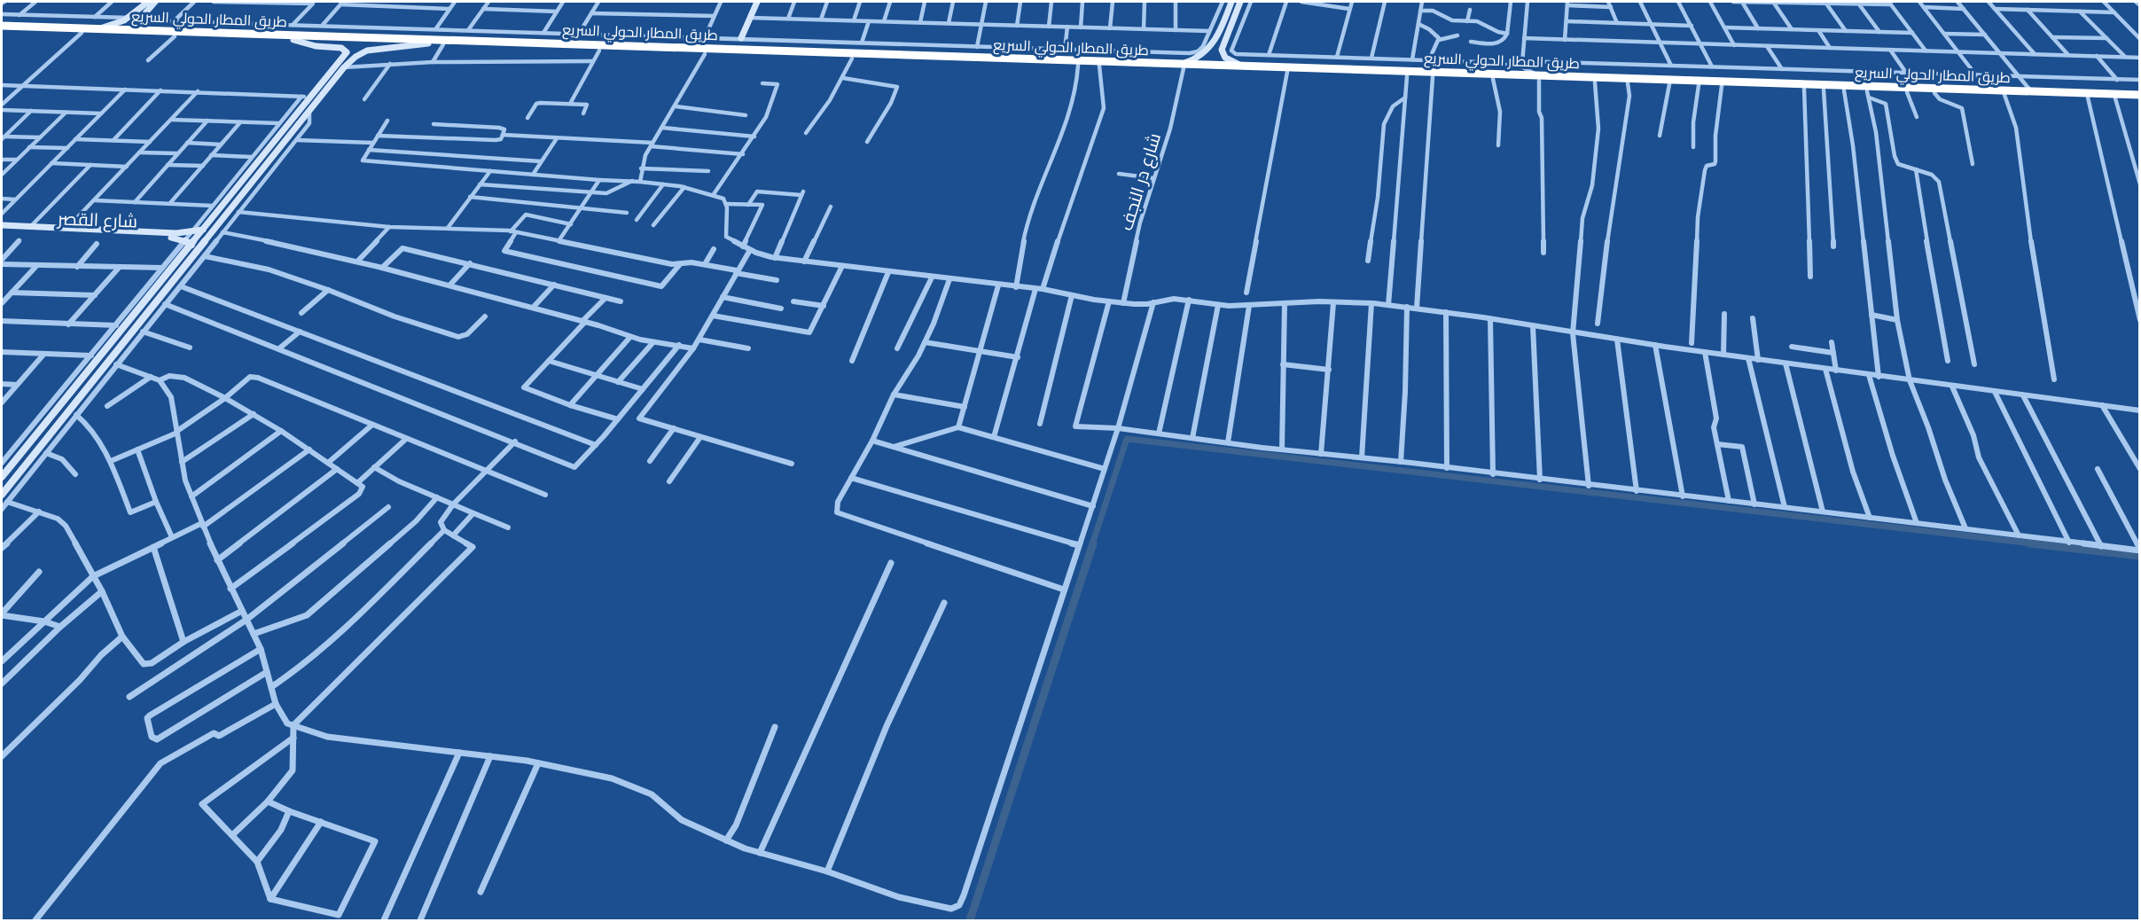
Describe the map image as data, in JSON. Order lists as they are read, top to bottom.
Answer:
{
  "streets": {
    "highway": ["طريق المطار الحولي السريع"],
    "street": ["شارع در النجف", "شارع القصر"]
  },
  "crossings": [
    ["طريق المطار الحولي السريع", "شارع در النجف"]
  ]
}
